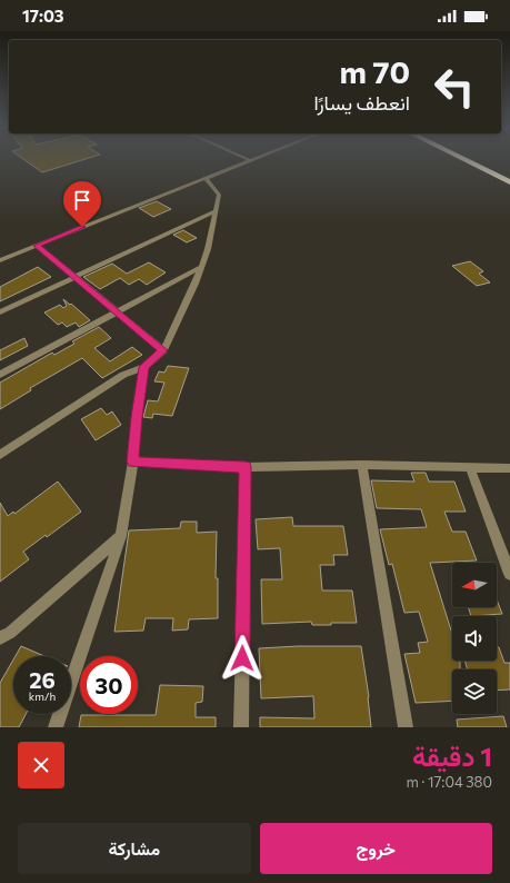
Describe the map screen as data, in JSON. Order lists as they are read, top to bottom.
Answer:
{
  "north": "left",
  "page": {
    "status": "17:03",
    "turn": ["70 m", "انعطف يسارًا"],
    "speed": "26 km/h",
    "limit": "30",
    "heading": ["1 دقيقة", "380 m · 17:04"],
    "buttons": ["خروج", "مشاركة"]
  }
}
